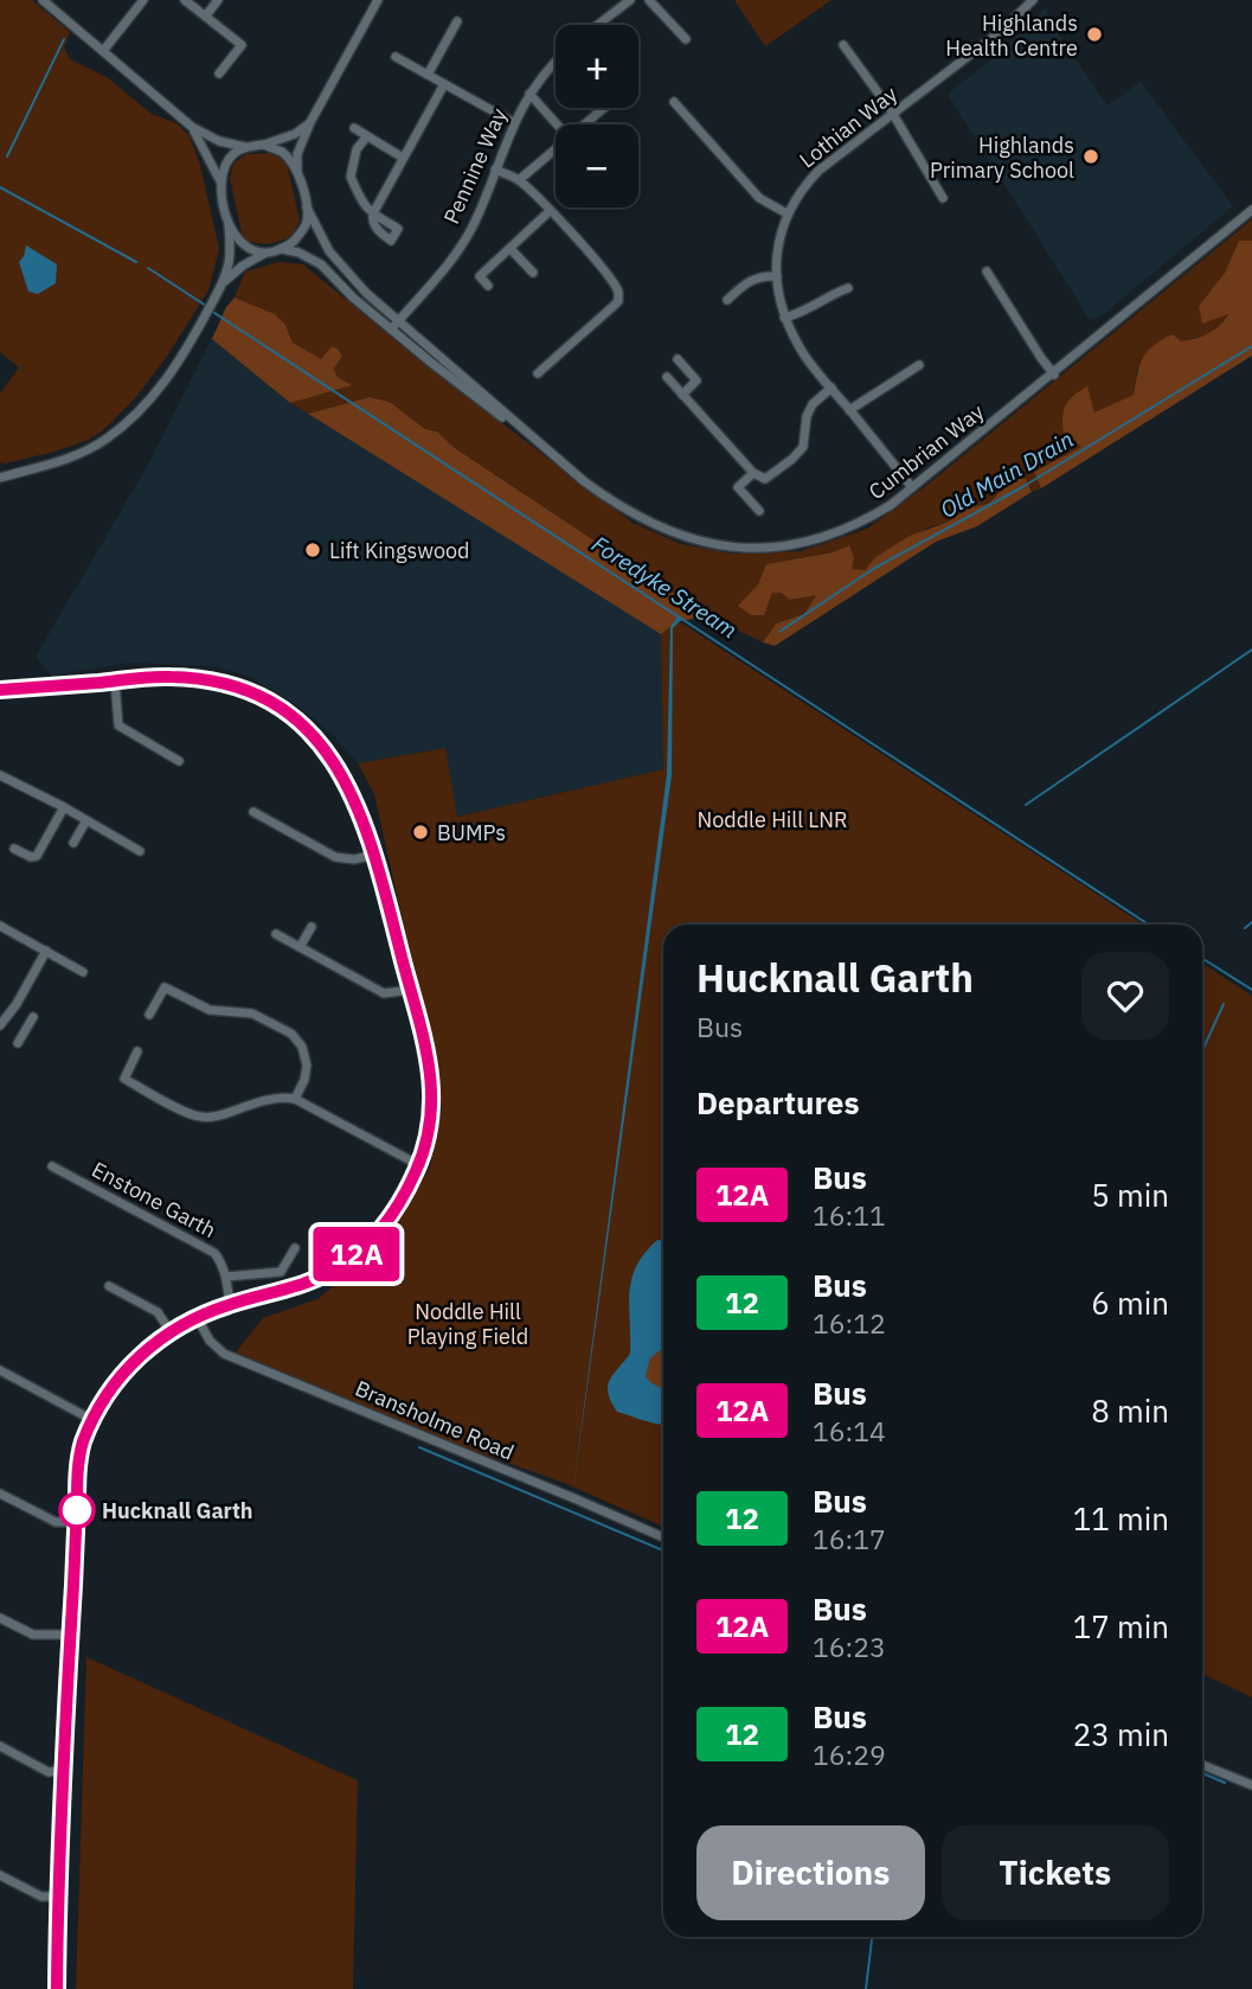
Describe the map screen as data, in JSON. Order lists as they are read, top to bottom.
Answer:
{
  "streets": {
    "street": [
      "Lothian Way",
      "Pennine Way",
      "Cumbrian Way",
      "Enstone Garth",
      "Bransholme Road"
    ]
  },
  "crossings": [
    ["Lothian Way", "Cumbrian Way"],
    ["Pennine Way", "Cumbrian Way"]
  ],
  "water": ["Old Main Drain", "Foredyke Stream"],
  "parks": ["Noddle Hill LNR", "Noddle Hill Playing Field"],
  "places": [
    "Highlands Health Centre",
    "Highlands Primary School",
    "Lift Kingswood",
    "BUMPs",
    "Hucknall Garth"
  ],
  "lines": ["bus line 12A"],
  "page": {
    "on_map": "12A",
    "map_buttons": ["+", "−"],
    "heading": [
      ["Hucknall Garth", "Bus"],
      "Departures"
    ],
    "list": [
      {
        "mark": "12A",
        "name": "Bus",
        "note": "16:11",
        "value": "5 min"
      },
      {
        "mark": "12",
        "name": "Bus",
        "note": "16:12",
        "value": "6 min"
      },
      {
        "mark": "12A",
        "name": "Bus",
        "note": "16:14",
        "value": "8 min"
      },
      {
        "mark": "12",
        "name": "Bus",
        "note": "16:17",
        "value": "11 min"
      },
      {
        "mark": "12A",
        "name": "Bus",
        "note": "16:23",
        "value": "17 min"
      },
      {
        "mark": "12",
        "name": "Bus",
        "note": "16:29",
        "value": "23 min"
      }
    ],
    "buttons": ["Directions", "Tickets"]
  }
}
